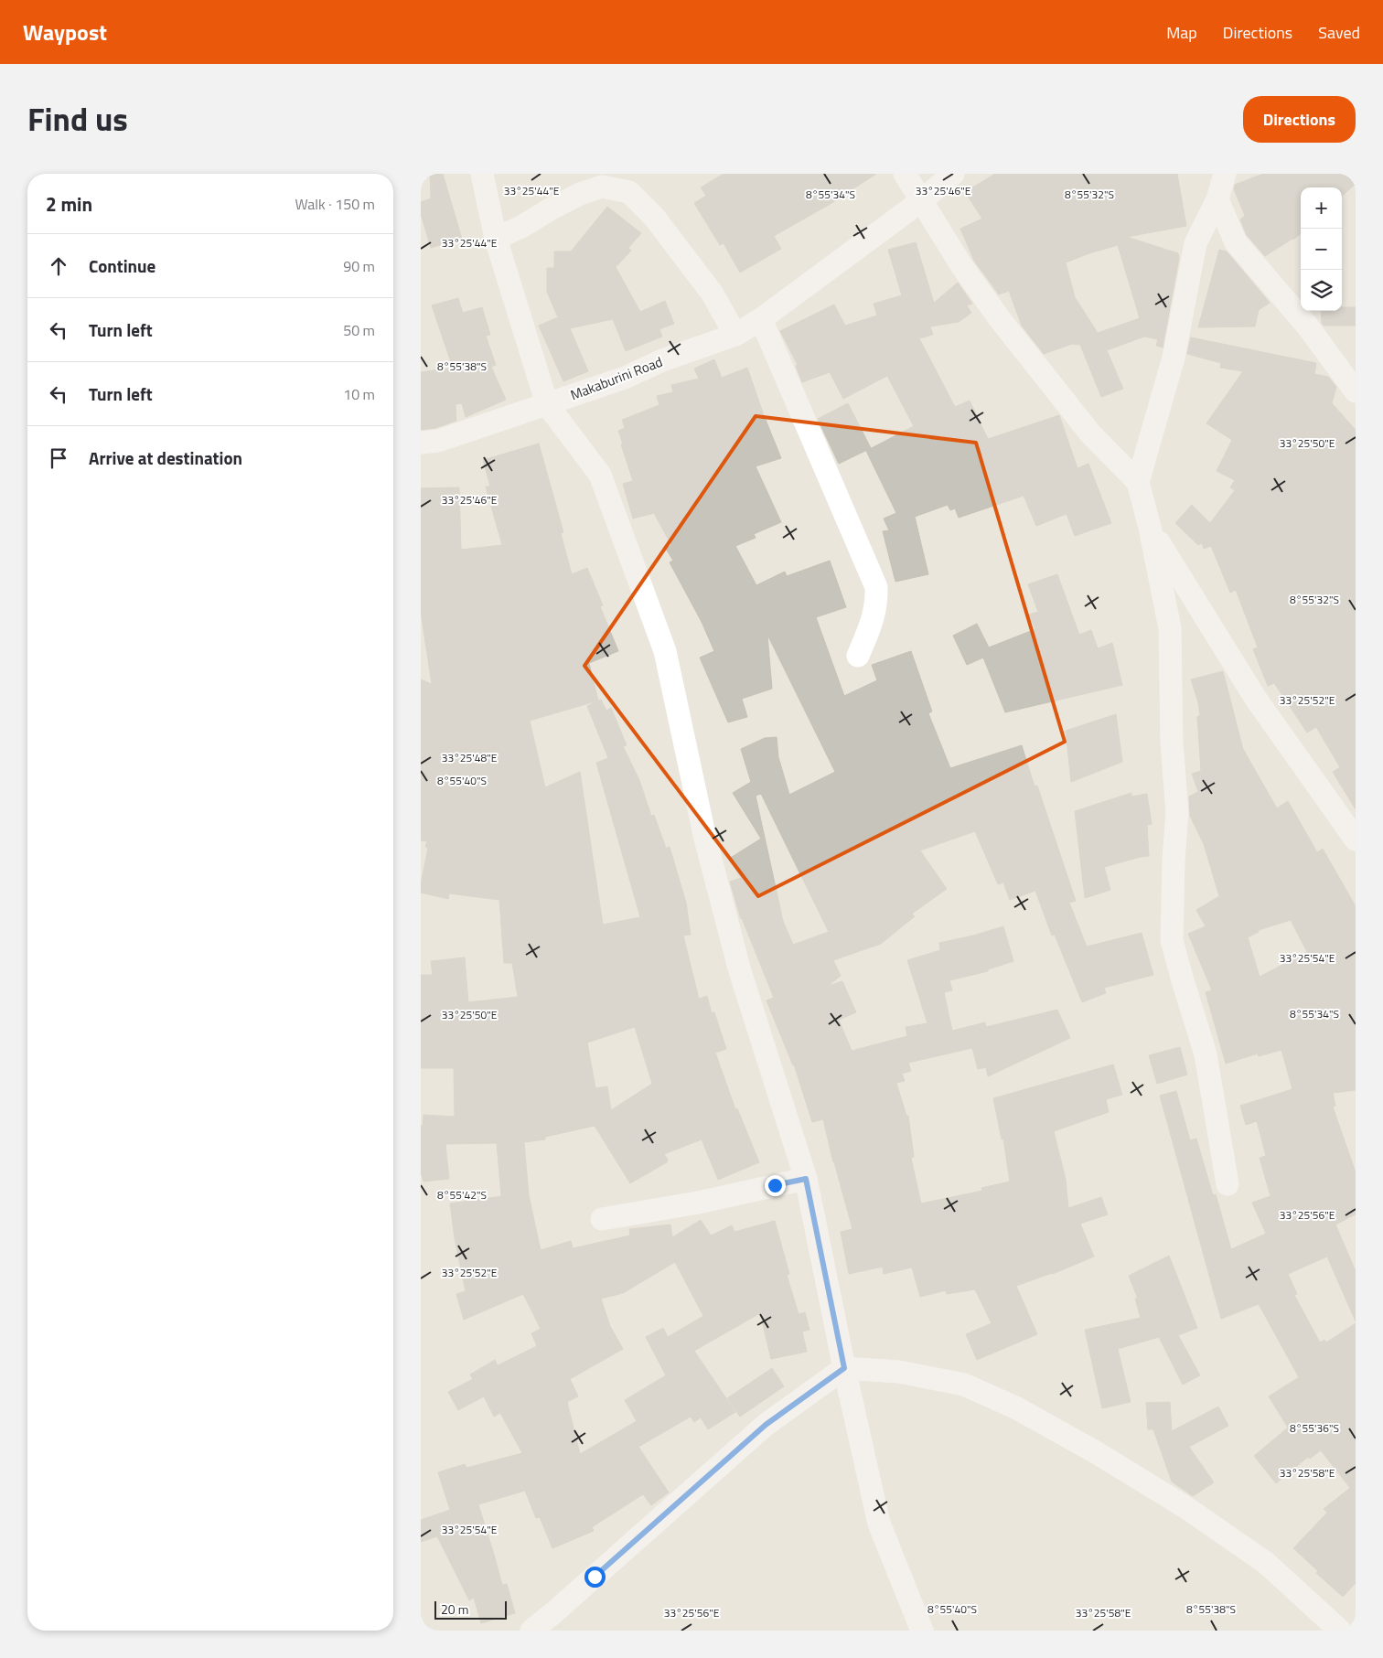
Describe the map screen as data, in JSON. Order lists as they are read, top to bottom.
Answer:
{
  "streets": {
    "street": ["Makaburini Road"]
  },
  "scale_bar": "20 m",
  "page": {
    "header": "Waypost",
    "nav": ["Map", "Directions", "Saved"],
    "title": "Find us",
    "buttons": "Directions",
    "heading": ["2 min", "Walk · 150 m"],
    "map_buttons": ["+", "−"],
    "list": [
      ["Continue", "90 m"],
      ["Turn left", "50 m"],
      ["Turn left", "10 m"],
      "Arrive at destination"
    ],
    "scale": "20 m"
  },
  "coordinates": [
    "33°25'44\"E",
    "33°25'46\"E",
    "8°55'34\"S",
    "8°55'32\"S",
    "8°55'38\"S",
    "33°25'50\"E",
    "33°25'52\"E",
    "33°25'48\"E",
    "8°55'40\"S",
    "33°25'54\"E",
    "8°55'42\"S",
    "33°25'56\"E",
    "8°55'36\"S",
    "33°25'58\"E"
  ]
}
